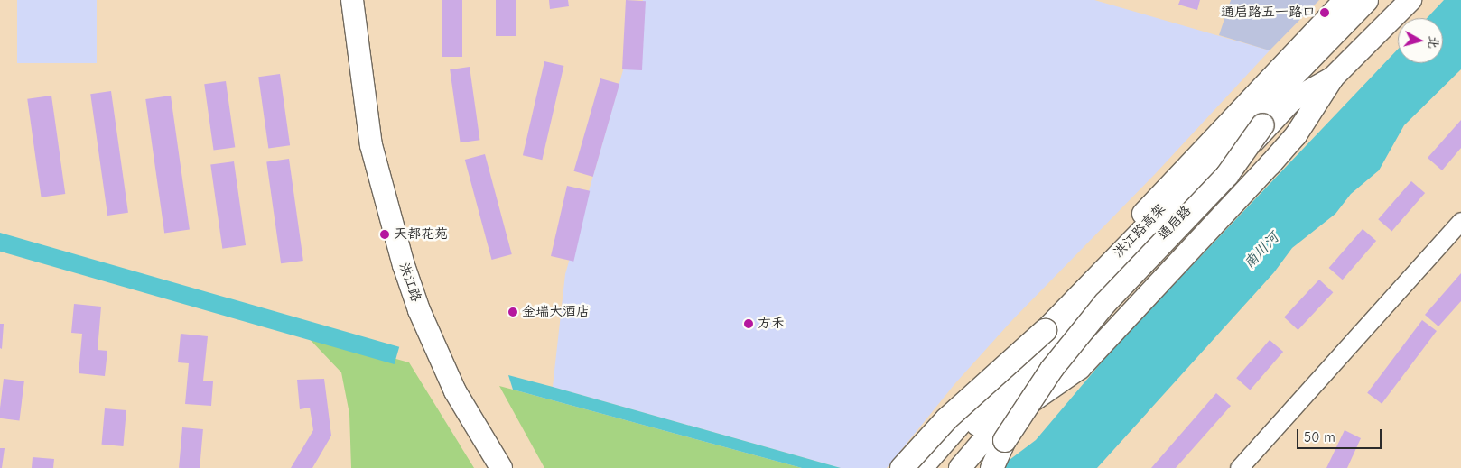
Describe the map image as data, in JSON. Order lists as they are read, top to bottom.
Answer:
{
  "streets": {
    "highway": ["洪江路高架"],
    "main road": ["通启路", "洪江路"]
  },
  "water": ["南川河"],
  "places": [
    "通启路五一路口",
    "天都花苑",
    "金瑞大酒店",
    "方禾"
  ],
  "scale_bar": "50 m",
  "north": "right"
}
